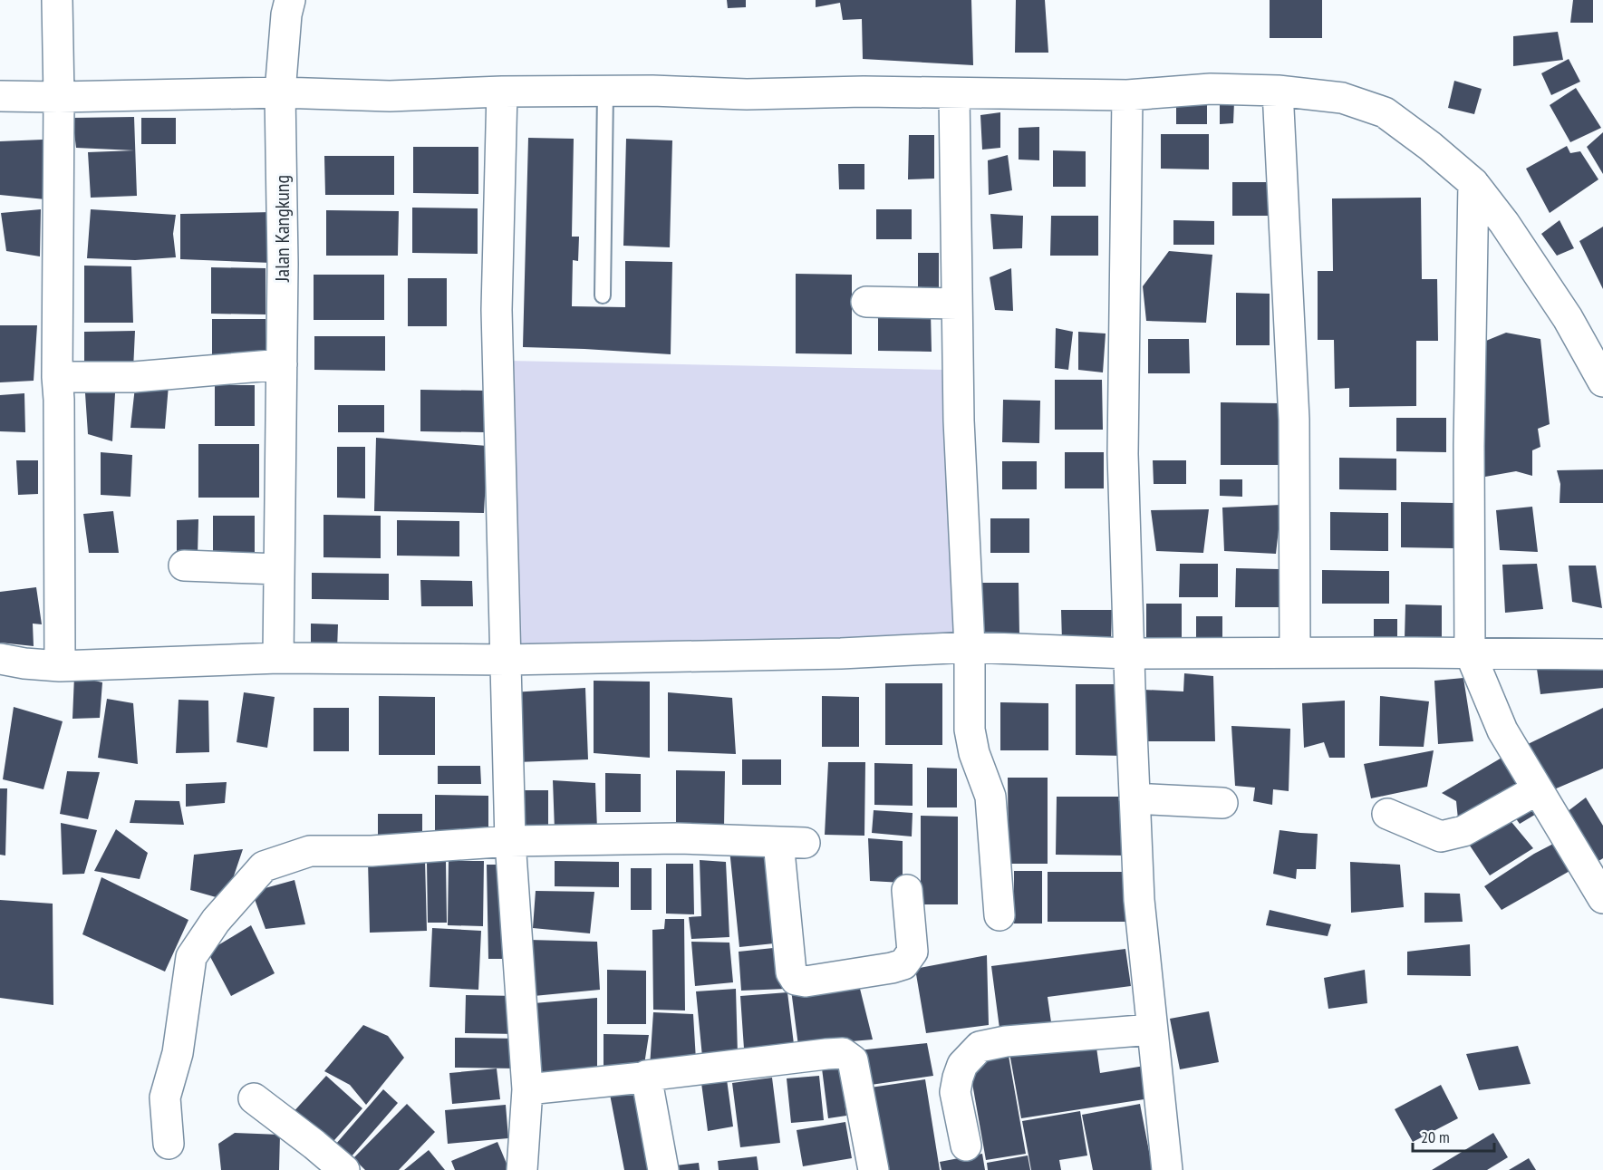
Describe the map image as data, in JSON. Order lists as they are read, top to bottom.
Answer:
{
  "streets": {
    "street": ["Jalan Kangkung"]
  },
  "scale_bar": "20 m"
}
